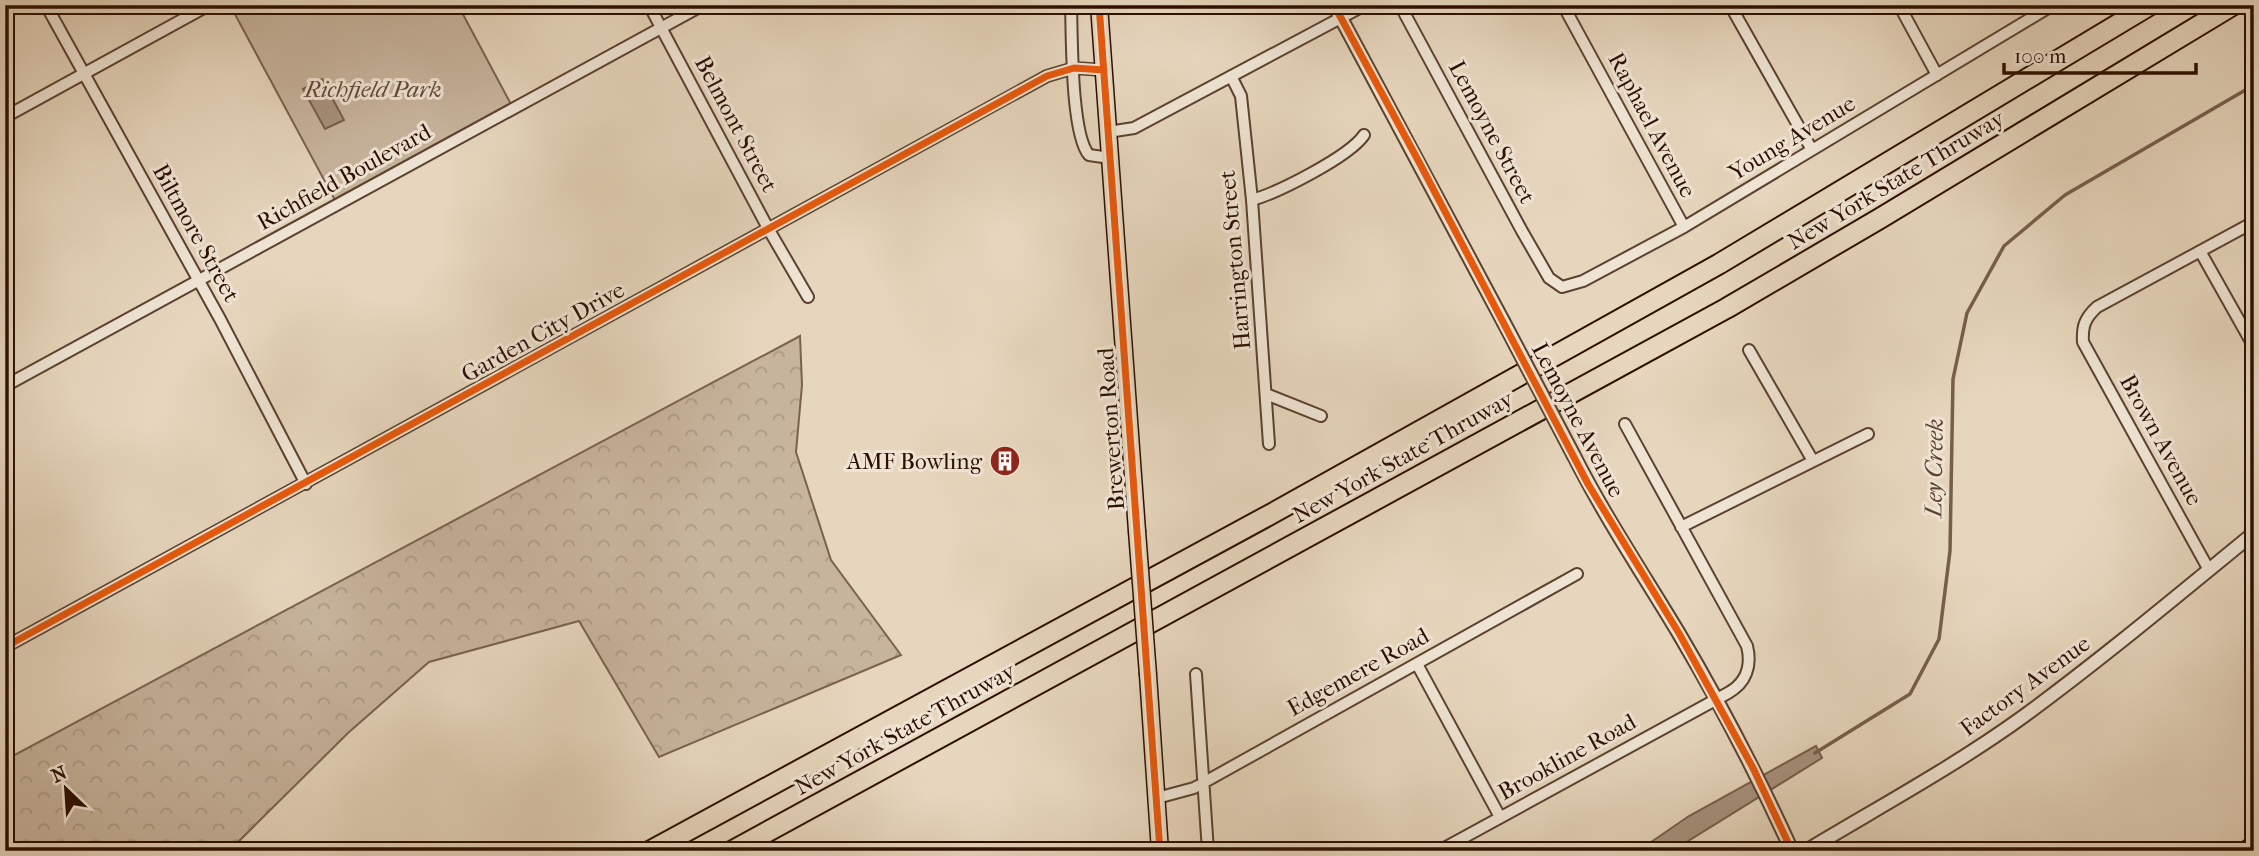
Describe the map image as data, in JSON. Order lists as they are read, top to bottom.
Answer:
{
  "streets": {
    "highway": ["New York State Thruway"],
    "main road": ["Brewerton Road"],
    "street": [
      "Belmont Street",
      "Raphael Avenue",
      "Lemoyne Street",
      "Young Avenue",
      "Richfield Boulevard",
      "Biltmore Street",
      "Harrington Street",
      "Garden City Drive",
      "Lemoyne Avenue",
      "Brown Avenue",
      "Edgemere Road",
      "Factory Avenue",
      "Brookline Road"
    ]
  },
  "crossings": [
    ["Belmont Street", "Richfield Boulevard"],
    ["Belmont Street", "Garden City Drive"],
    ["Raphael Avenue", "Young Avenue"],
    ["Lemoyne Street", "Young Avenue"],
    ["Richfield Boulevard", "Biltmore Street"],
    ["Biltmore Street", "Garden City Drive"],
    ["Garden City Drive", "Brewerton Road"],
    ["Lemoyne Avenue", "Brookline Road"],
    ["Brewerton Road", "Edgemere Road"],
    ["Brown Avenue", "Factory Avenue"]
  ],
  "water": ["Ley Creek"],
  "parks": ["Richfield Park"],
  "places": {
    "building": ["AMF Bowling"]
  },
  "scale_bar": "100 m",
  "north": "top left"
}
